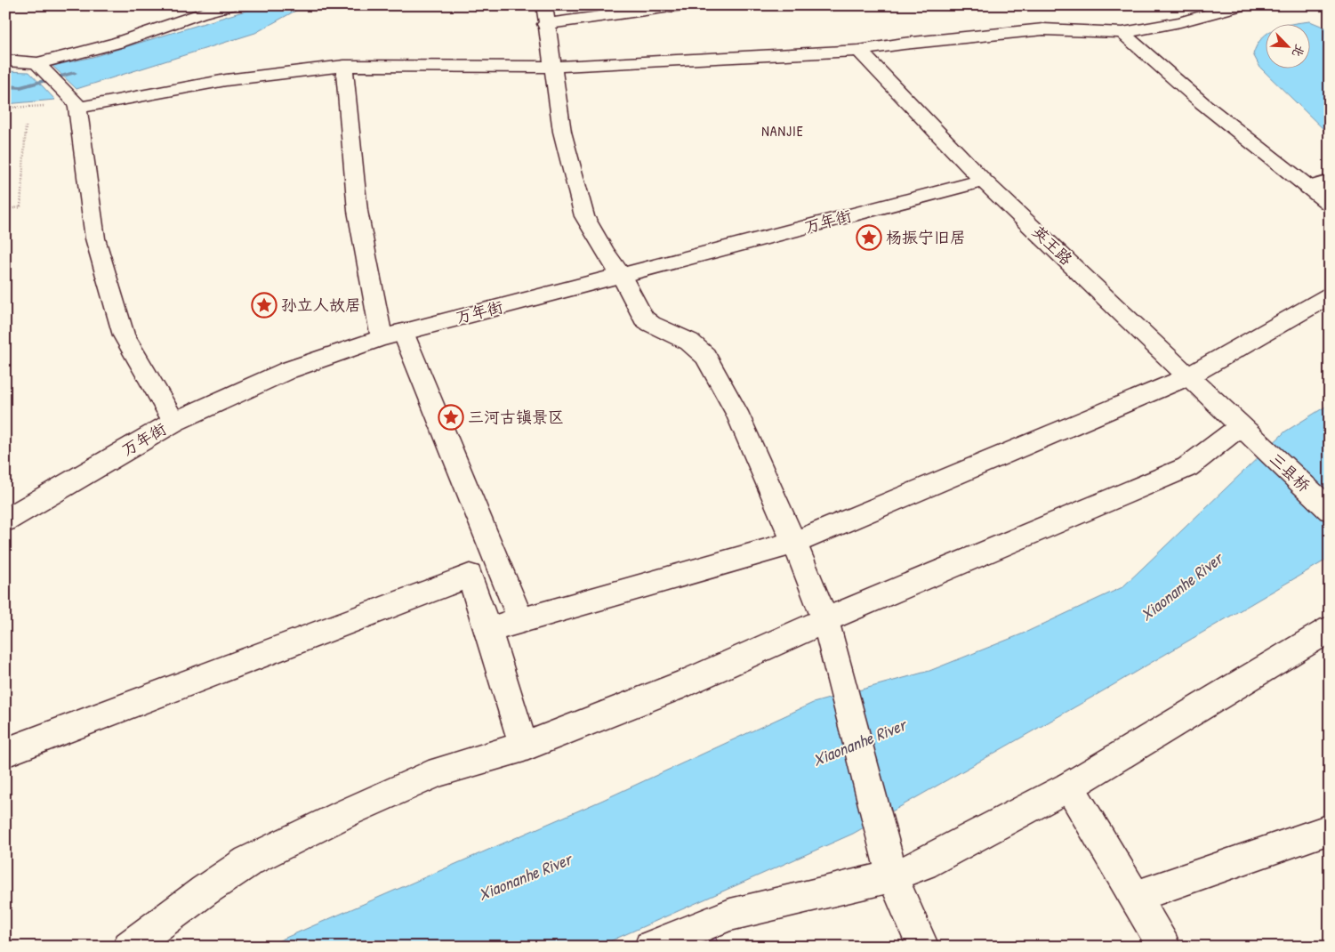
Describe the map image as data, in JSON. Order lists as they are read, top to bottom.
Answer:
{
  "streets": {
    "street": ["万年街", "英王路", "三县桥"]
  },
  "crossings": [
    ["万年街", "英王路"],
    ["英王路", "三县桥"]
  ],
  "districts": ["NANJIE"],
  "water": ["Xiaonanhe River"],
  "places": {
    "place": ["杨振宁旧居", "孙立人故居", "三河古镇景区"]
  },
  "north": "bottom right"
}
